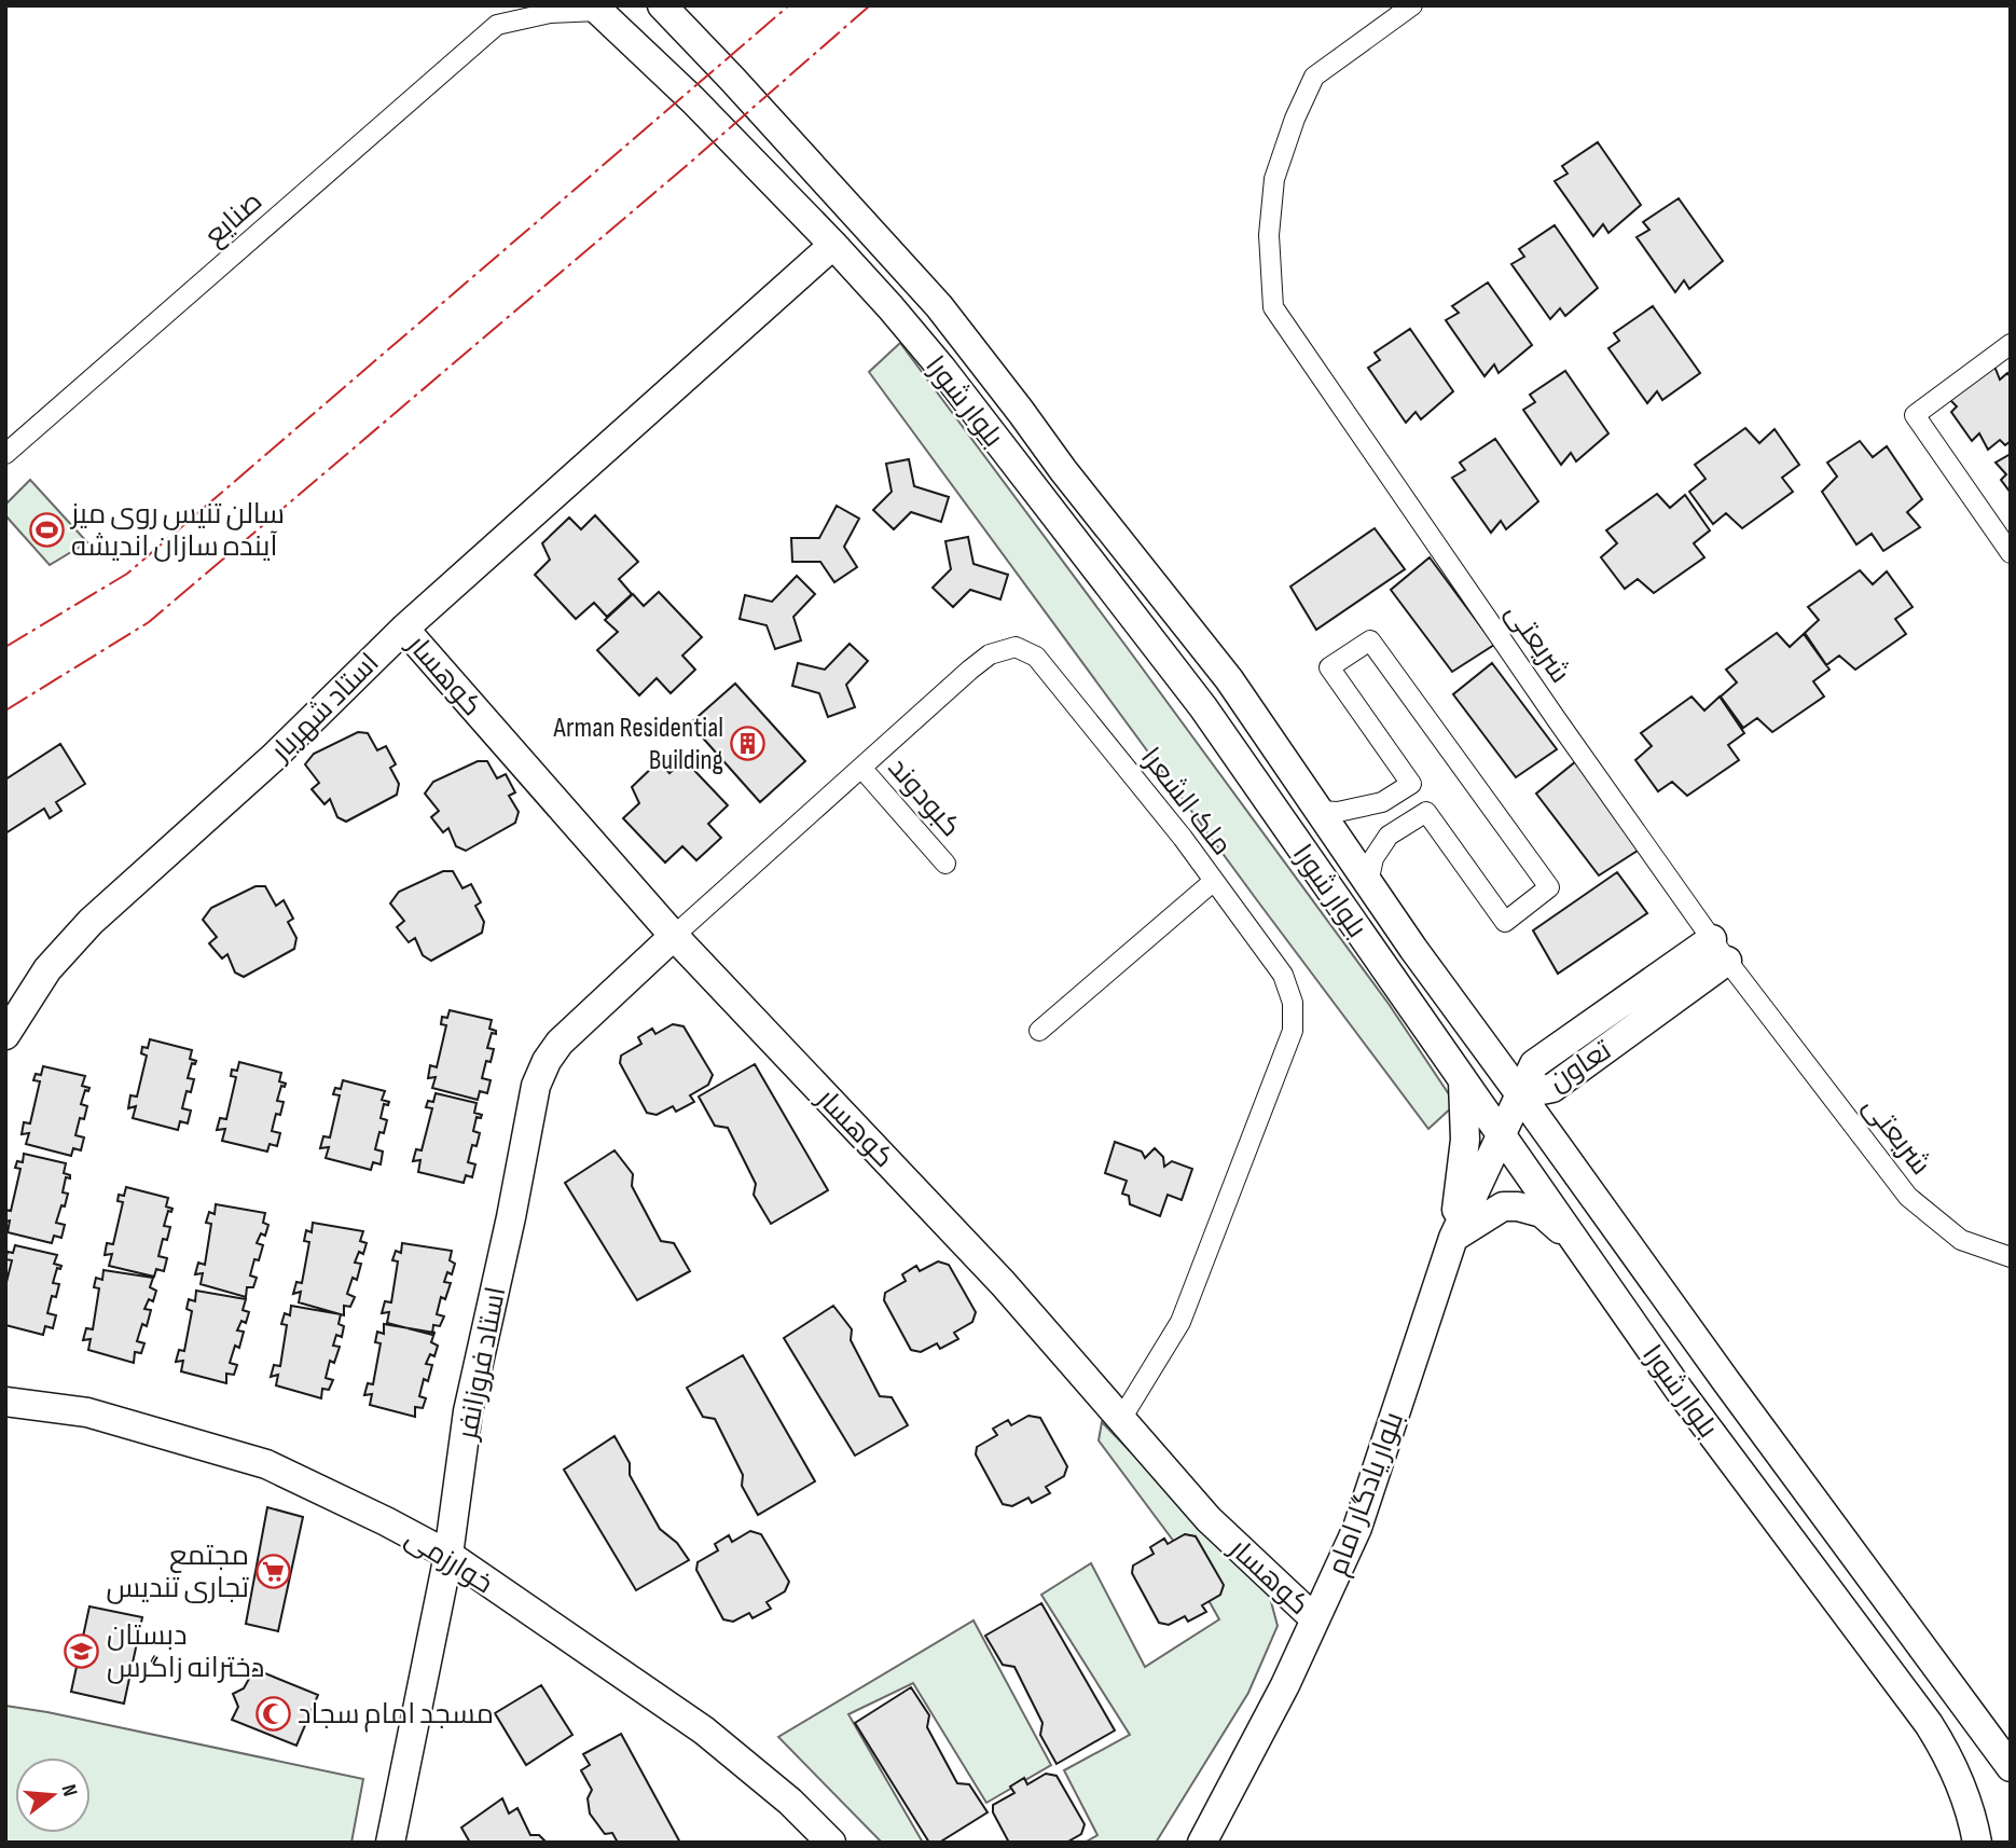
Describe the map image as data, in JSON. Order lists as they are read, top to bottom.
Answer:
{
  "streets": {
    "street": [
      "صنایع",
      "بلوار شورا",
      "شریعتی",
      "کوهسار",
      "استاد شهریار",
      "کبودوند",
      "ملک الشعرا",
      "تعاون",
      "استاد فروزانفر",
      "بلوار یادگار امام",
      "خوارزمی"
    ]
  },
  "crossings": [
    ["بلوار شورا", "استاد شهریار"],
    ["بلوار شورا", "تعاون"],
    ["بلوار شورا", "بلوار یادگار امام"],
    ["شریعتی", "تعاون"],
    ["کوهسار", "استاد شهریار"],
    ["کوهسار", "ملک الشعرا"],
    ["کوهسار", "استاد فروزانفر"],
    ["کوهسار", "بلوار یادگار امام"],
    ["کبودوند", "ملک الشعرا"],
    ["ملک الشعرا", "استاد فروزانفر"],
    ["تعاون", "بلوار یادگار امام"],
    ["استاد فروزانفر", "خوارزمی"]
  ],
  "places": {
    "sports": ["سالن تنیس روی میز آینده سازان اندیشه"],
    "building": ["Arman Residential Building"],
    "supermarket": ["مجتمع تجاری تندیس"],
    "school or university": ["دبستان دخترانه زاگرس"],
    "mosque": ["مسجد امام سجاد"]
  },
  "north": "right"
}
